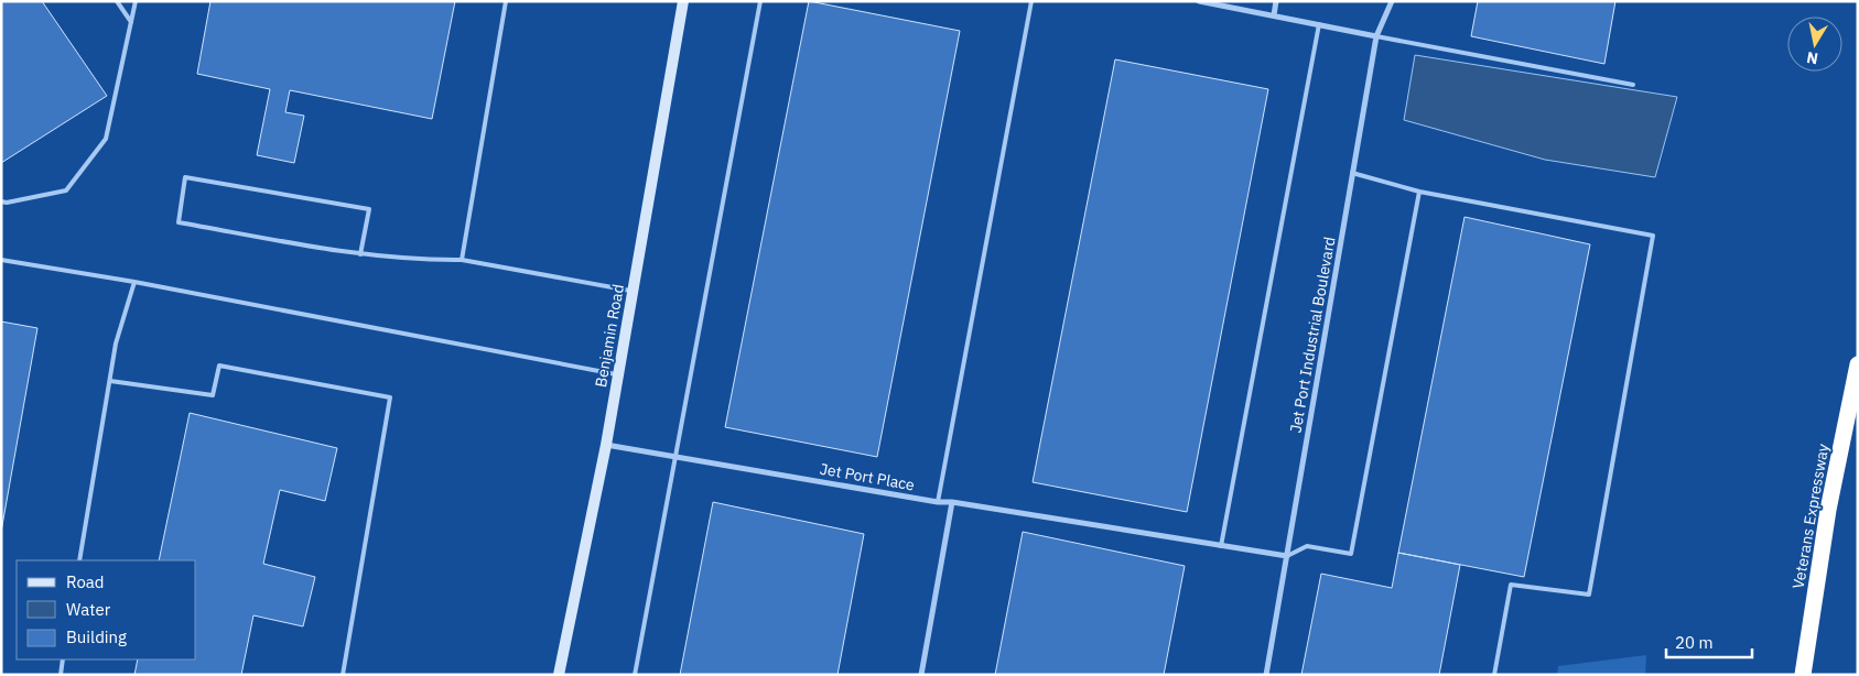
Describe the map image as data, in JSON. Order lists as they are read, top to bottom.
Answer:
{
  "streets": {
    "highway": ["Veterans Expressway"],
    "street": ["Jet Port Industrial Boulevard", "Benjamin Road", "Jet Port Place"]
  },
  "crossings": [
    ["Jet Port Industrial Boulevard", "Jet Port Place"],
    ["Benjamin Road", "Jet Port Place"]
  ],
  "legend": ["Road", "Water", "Building"],
  "scale_bar": "20 m",
  "north": "bottom"
}
